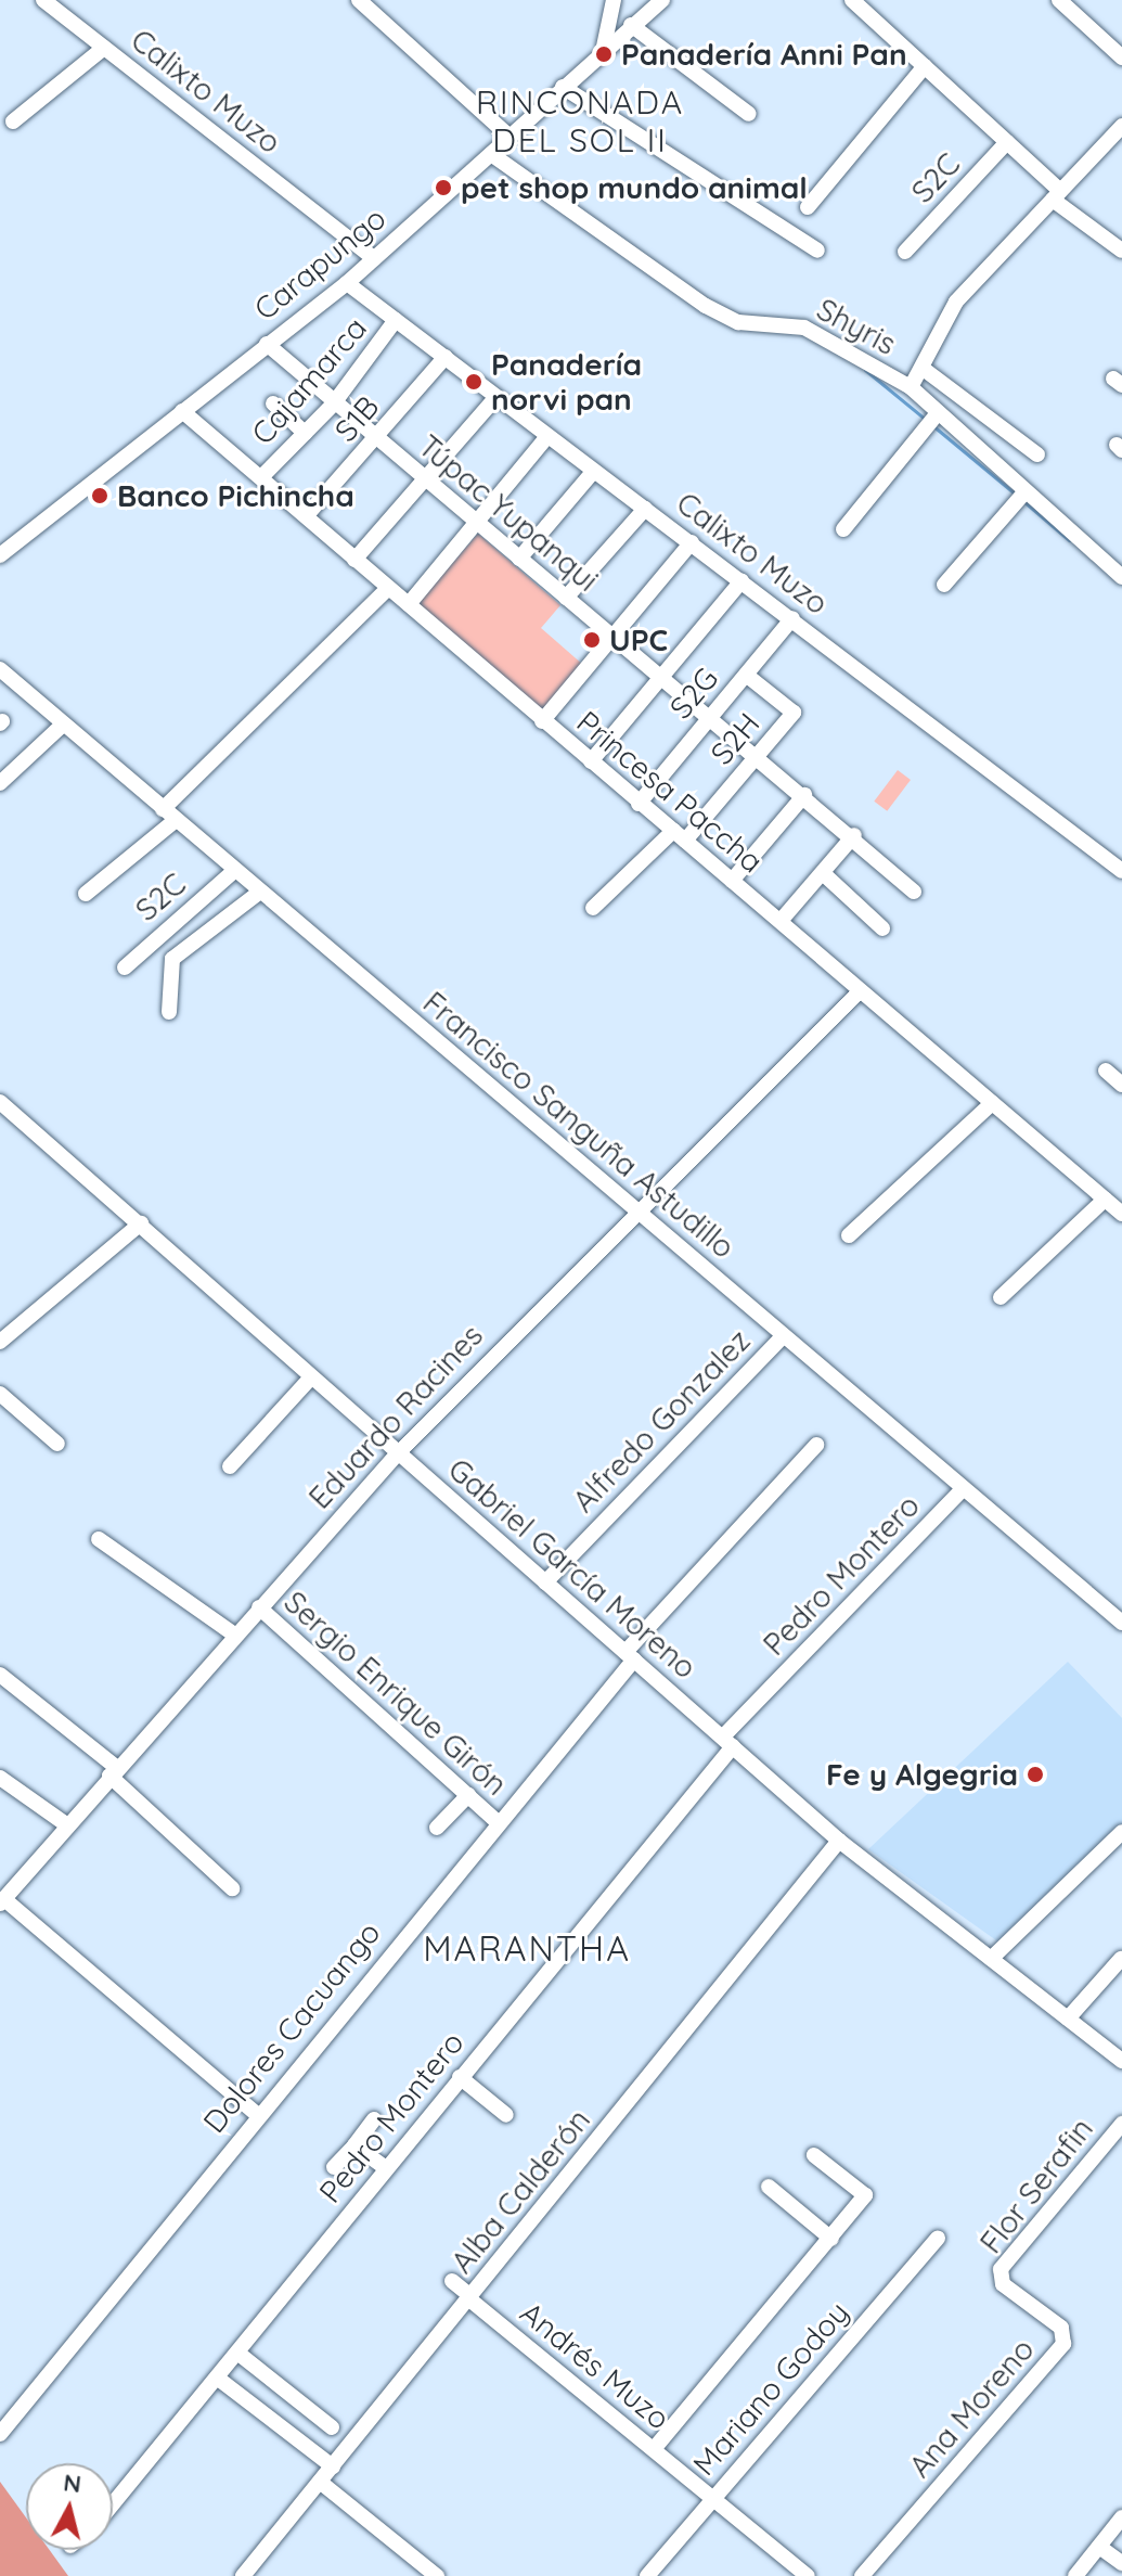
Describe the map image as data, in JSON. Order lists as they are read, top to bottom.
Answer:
{
  "streets": {
    "street": [
      "Calixto Muzo",
      "S2C",
      "Carapungo",
      "Shyris",
      "Cajamarca",
      "S1B",
      "Túpac Yupanqui",
      "S2G",
      "S2H",
      "Princesa Paccha",
      "Francisco Sanguña Astudillo",
      "Eduardo Racines",
      "Alfredo Gonzalez",
      "Gabriel García Moreno",
      "Pedro Montero",
      "Sergio Enrique Girón",
      "Dolores Cacuango",
      "Flor Serafin",
      "Alba Calderón",
      "Andrés Muzo",
      "Mariano Godoy",
      "Ana Moreno"
    ]
  },
  "crossings": [
    ["Calixto Muzo", "Carapungo"],
    ["Calixto Muzo", "Cajamarca"],
    ["Calixto Muzo", "S1B"],
    ["Calixto Muzo", "S2G"],
    ["S2C", "Francisco Sanguña Astudillo"],
    ["Carapungo", "Shyris"],
    ["Carapungo", "Túpac Yupanqui"],
    ["Carapungo", "Princesa Paccha"],
    ["Cajamarca", "Túpac Yupanqui"],
    ["Cajamarca", "Princesa Paccha"],
    ["S1B", "Túpac Yupanqui"],
    ["S1B", "Princesa Paccha"],
    ["Túpac Yupanqui", "S2G"],
    ["Túpac Yupanqui", "S2H"],
    ["S2G", "S2H"],
    ["S2G", "Princesa Paccha"],
    ["S2H", "Princesa Paccha"],
    ["Princesa Paccha", "Eduardo Racines"],
    ["Francisco Sanguña Astudillo", "Eduardo Racines"],
    ["Francisco Sanguña Astudillo", "Alfredo Gonzalez"],
    ["Francisco Sanguña Astudillo", "Pedro Montero"],
    ["Eduardo Racines", "Gabriel García Moreno"],
    ["Eduardo Racines", "Sergio Enrique Girón"],
    ["Alfredo Gonzalez", "Gabriel García Moreno"],
    ["Gabriel García Moreno", "Pedro Montero"],
    ["Gabriel García Moreno", "Dolores Cacuango"],
    ["Gabriel García Moreno", "Alba Calderón"],
    ["Sergio Enrique Girón", "Dolores Cacuango"],
    ["Flor Serafin", "Ana Moreno"],
    ["Alba Calderón", "Andrés Muzo"],
    ["Andrés Muzo", "Mariano Godoy"]
  ],
  "districts": ["RINCONADA DEL SOL II", "MARANTHA"],
  "places": [
    "Panadería Anni Pan",
    "pet shop mundo animal",
    "Panadería norvi pan",
    "Banco Pichincha",
    "UPC",
    "Fe y Algegria"
  ],
  "north": "top"
}
